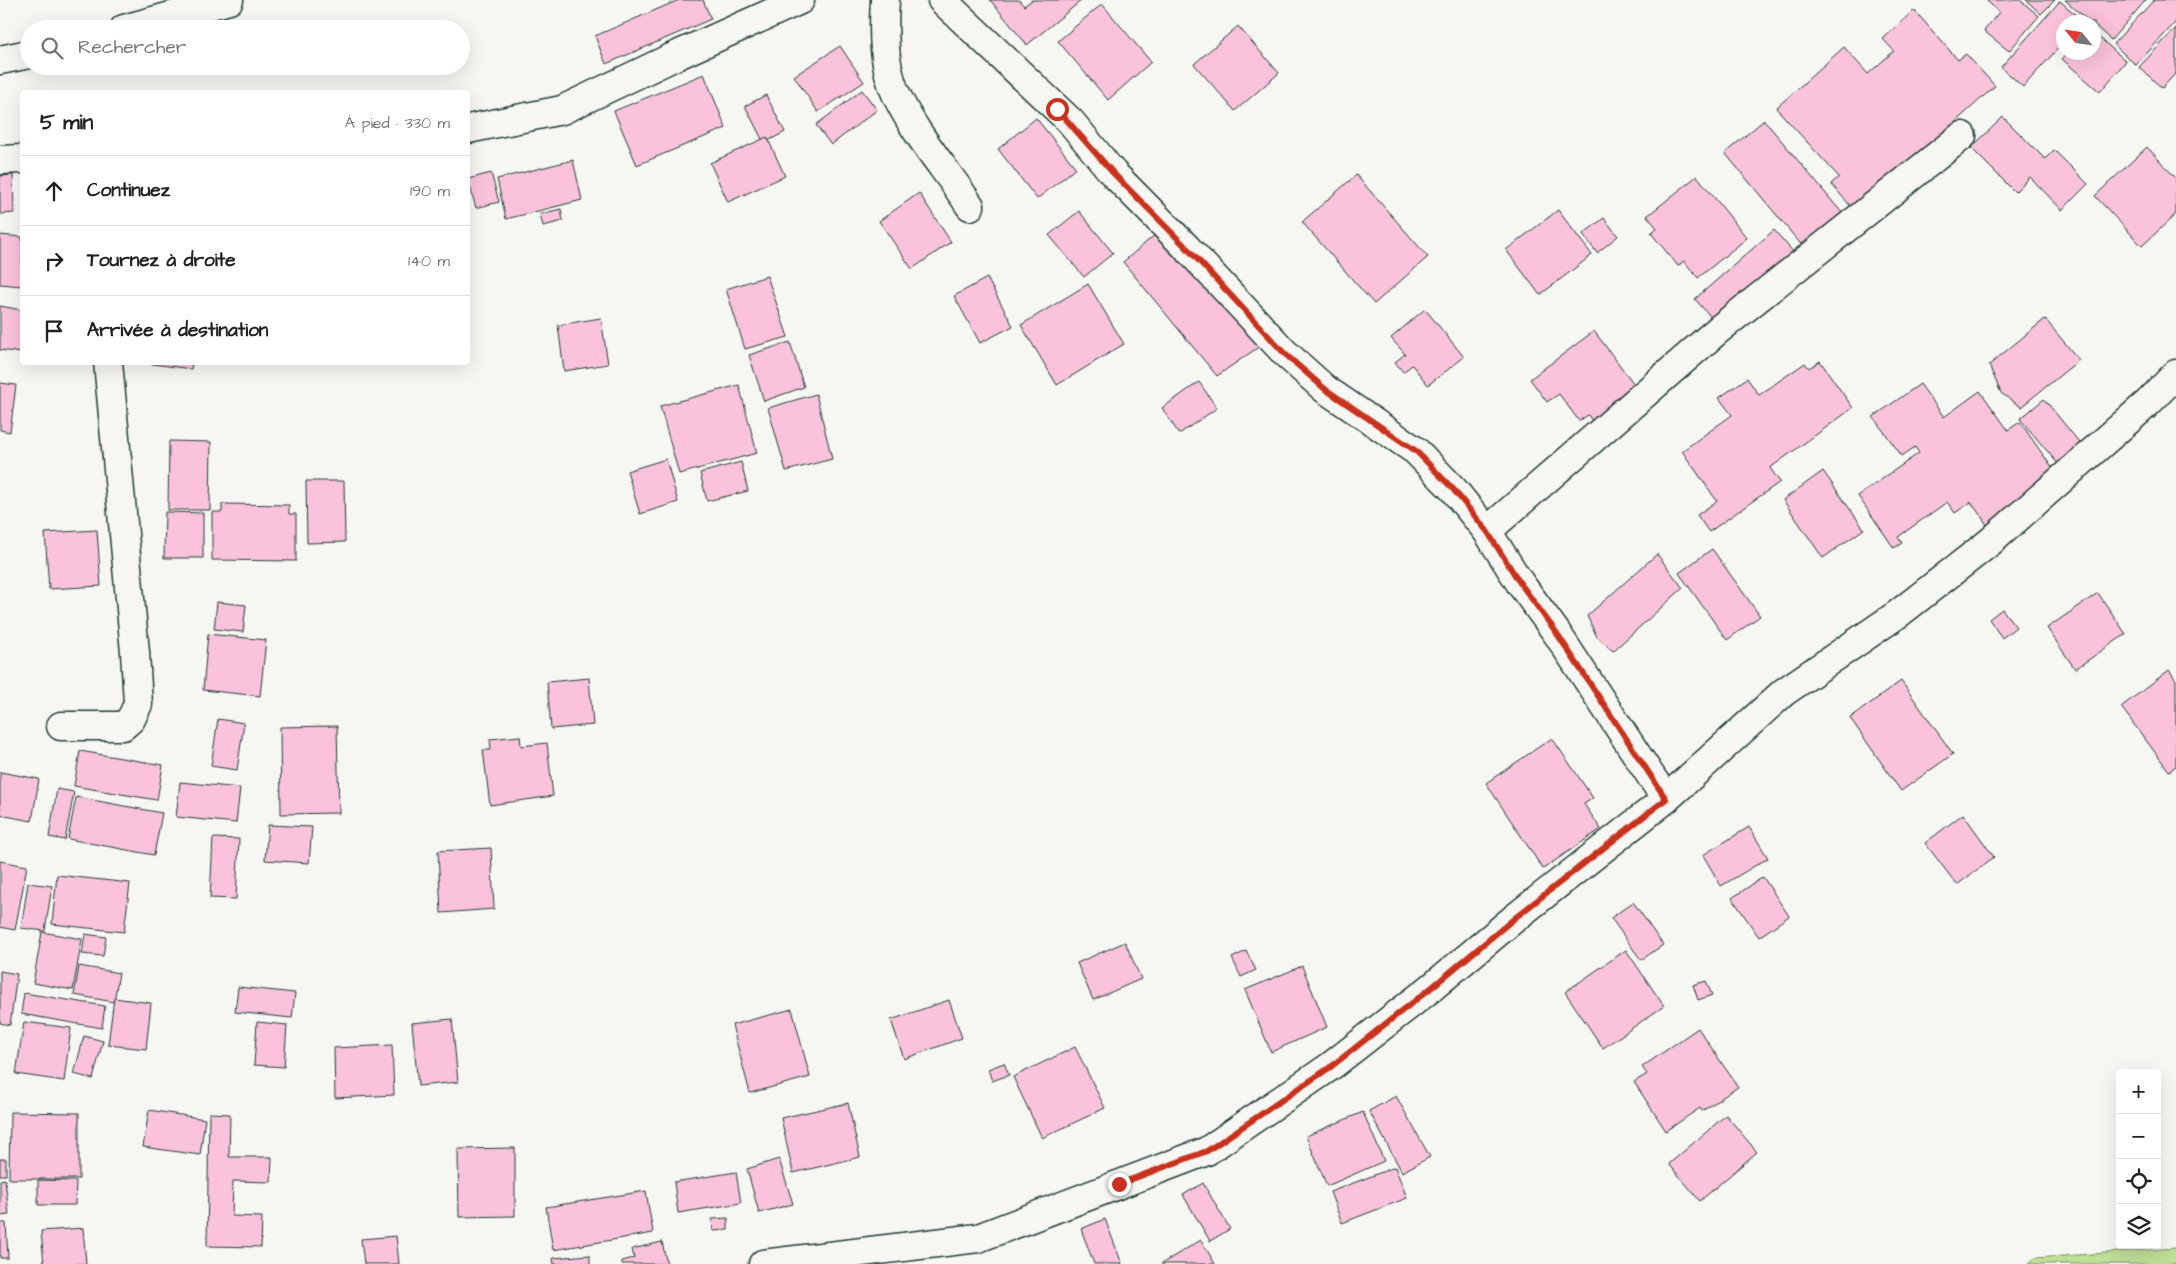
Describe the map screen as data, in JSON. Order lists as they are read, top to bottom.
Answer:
{
  "north": "top left",
  "page": {
    "search": "Rechercher",
    "heading": ["5 min", "À pied · 330 m"],
    "list": [
      ["Continuez", "190 m"],
      ["Tournez à droite", "140 m"],
      "Arrivée à destination"
    ],
    "map_buttons": ["+", "−"]
  }
}
